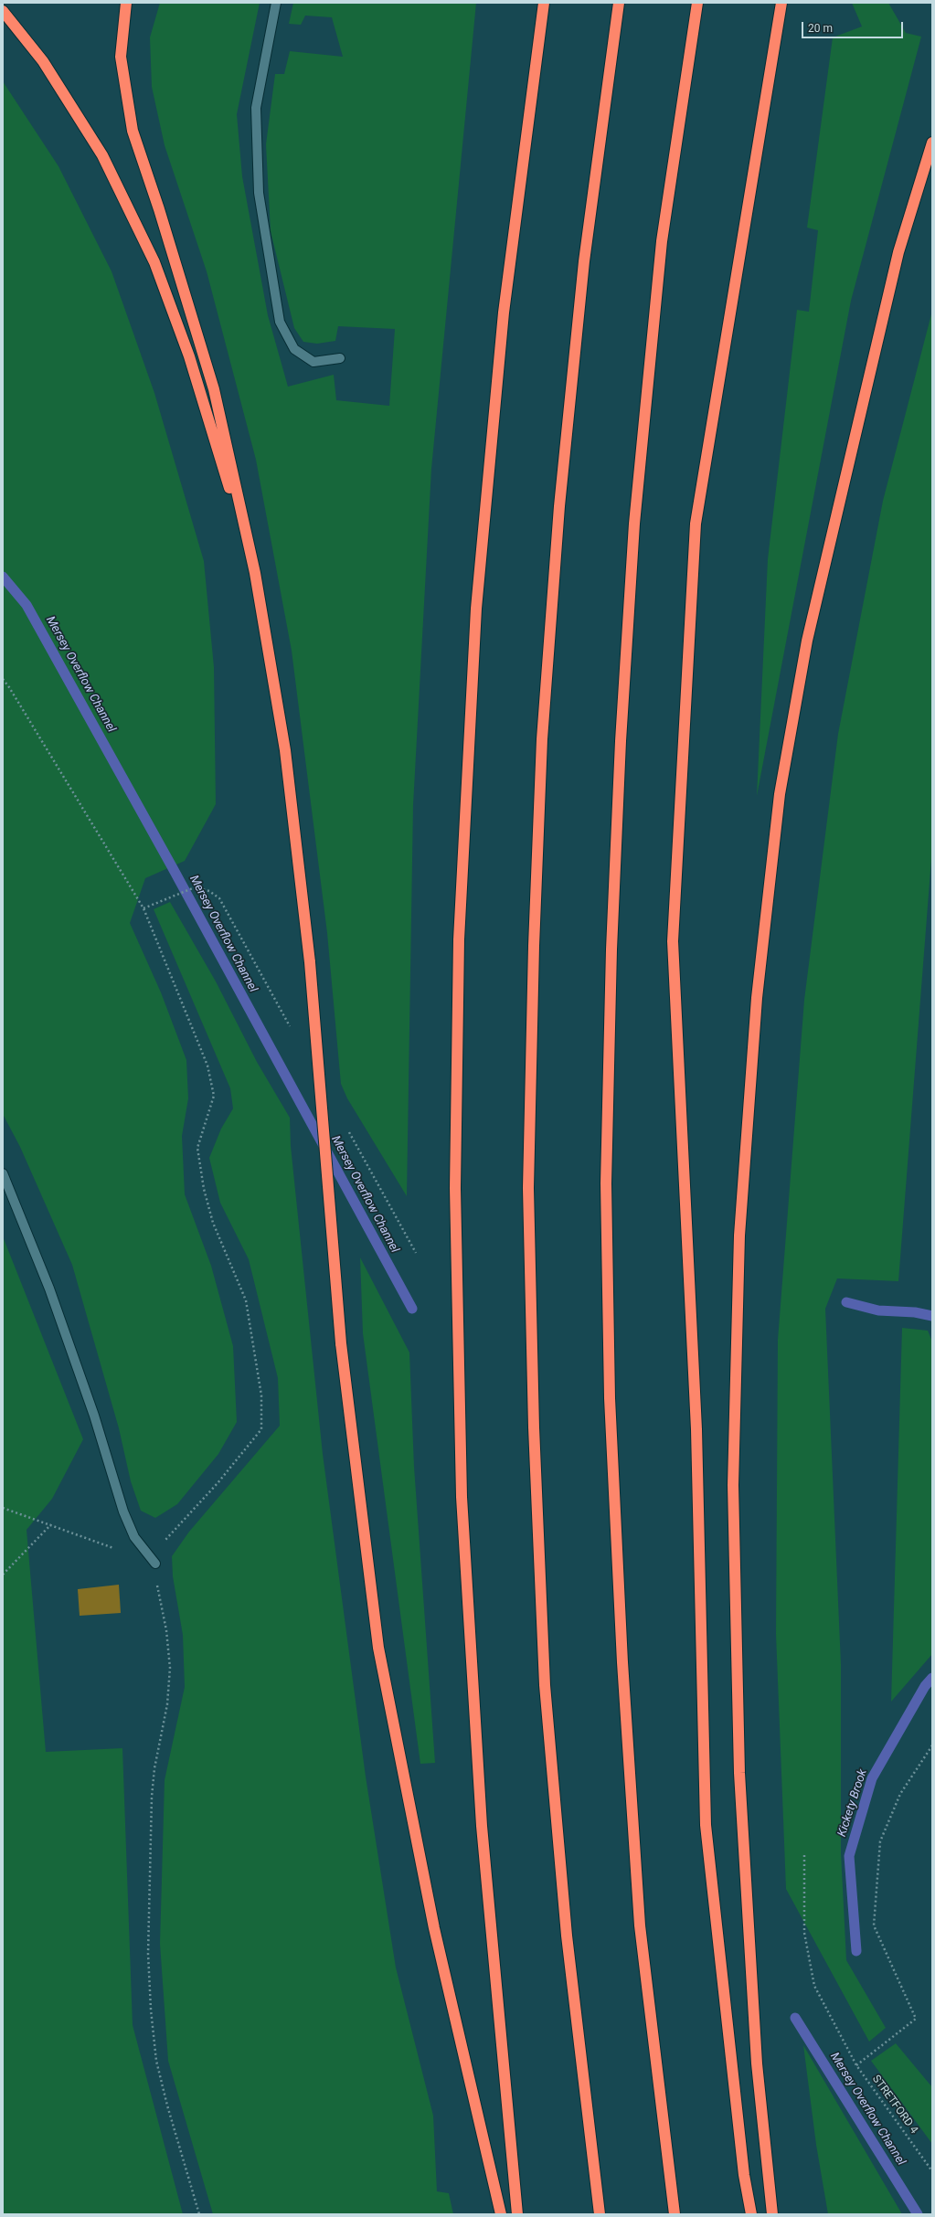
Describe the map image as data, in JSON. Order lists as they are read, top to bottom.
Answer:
{
  "streets": {
    "path": ["STRETFORD 4"]
  },
  "water": ["Mersey Overflow Channel", "Kickety Brook"],
  "scale_bar": "20 m"
}
